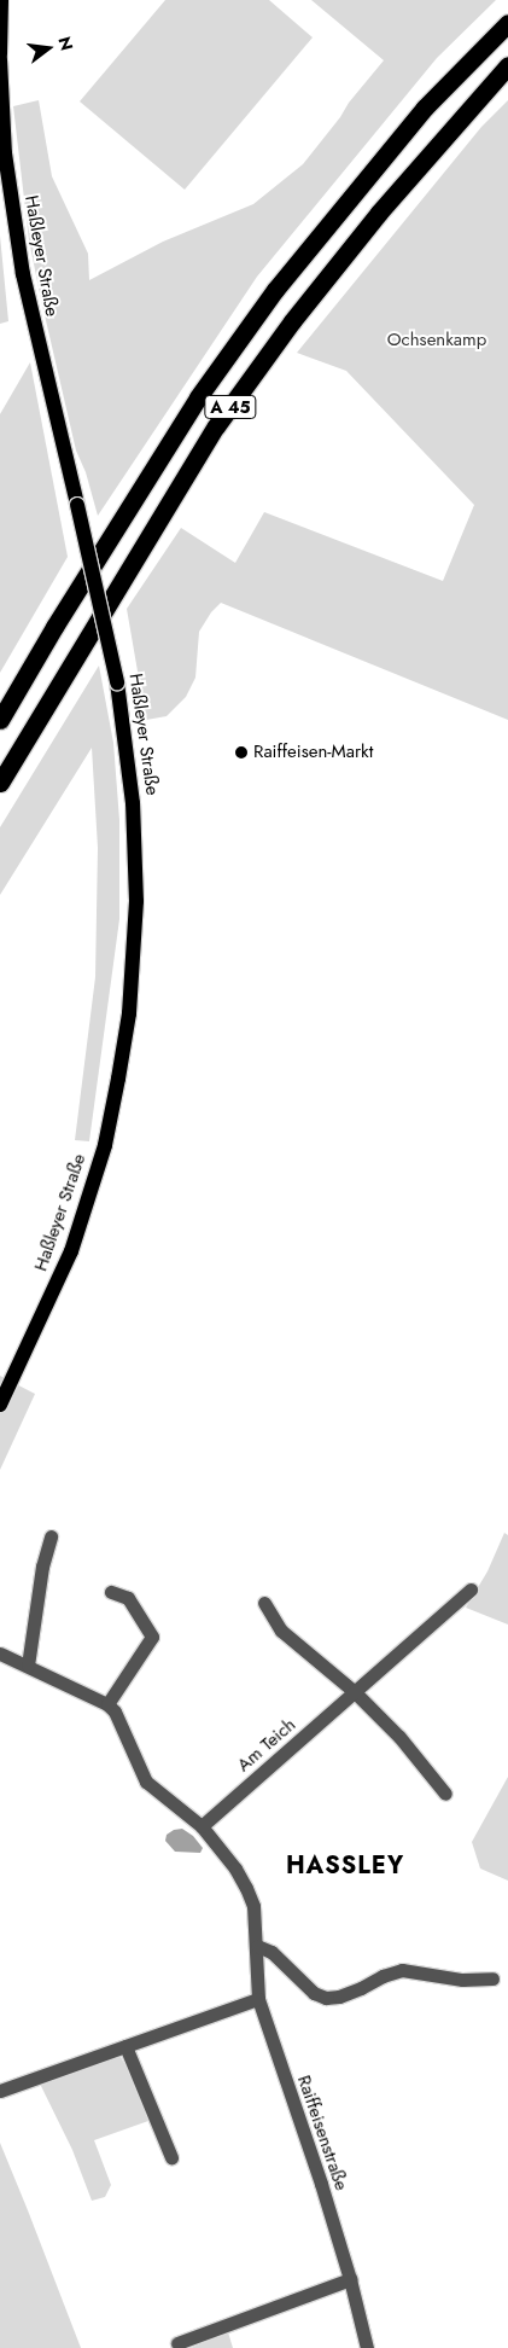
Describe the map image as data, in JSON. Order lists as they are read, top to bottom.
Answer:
{
  "streets": {
    "highway": ["A 45"],
    "main road": ["Haßleyer Straße"],
    "street": ["Am Teich", "Raiffeisenstraße"]
  },
  "crossings": [
    ["Am Teich", "Raiffeisenstraße"]
  ],
  "districts": ["HASSLEY"],
  "parks": ["Ochsenkamp"],
  "places": ["Raiffeisen-Markt"],
  "north": "right"
}
